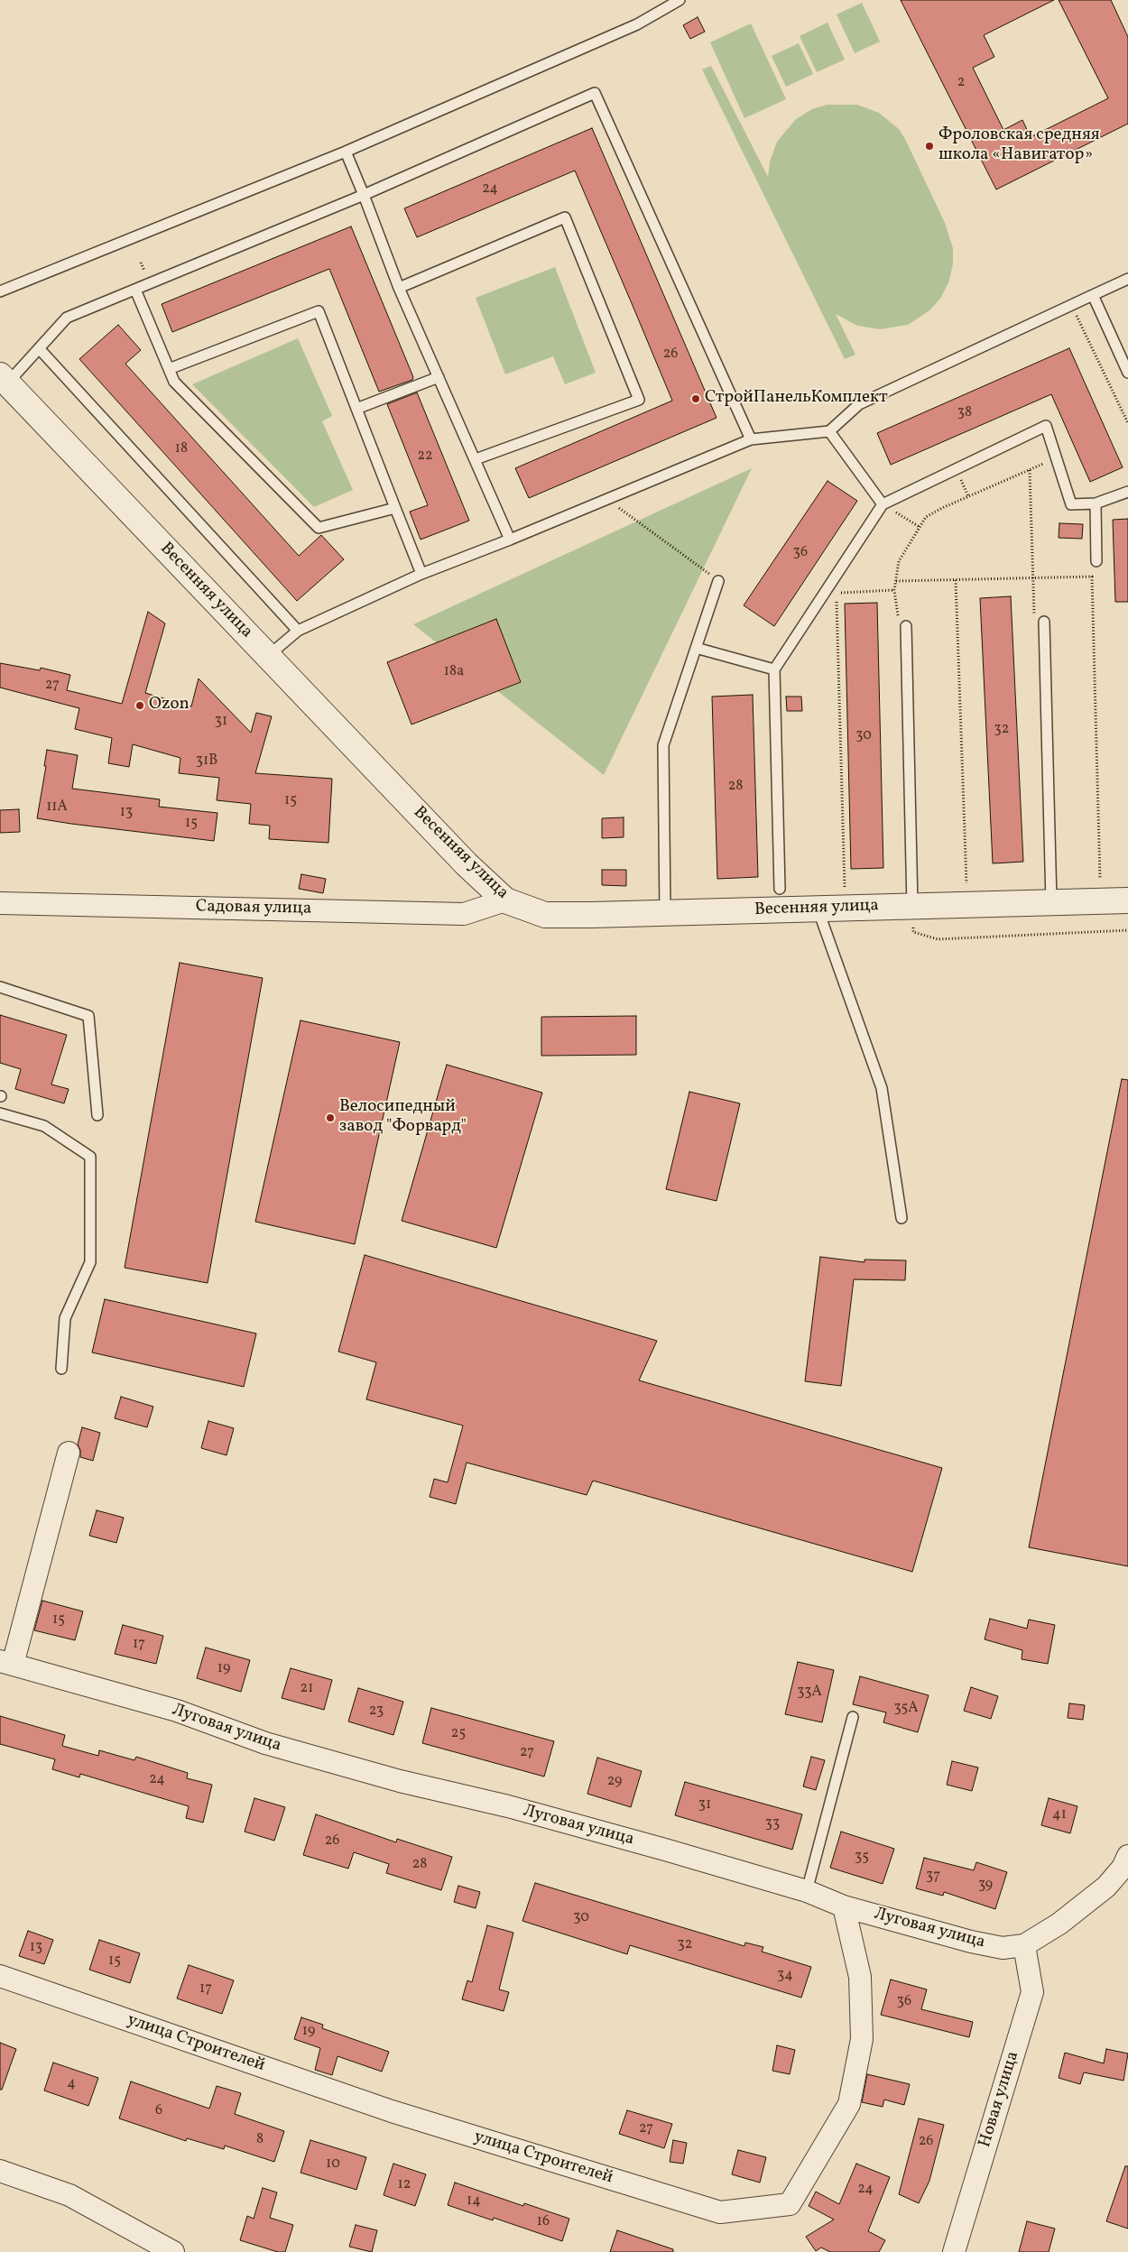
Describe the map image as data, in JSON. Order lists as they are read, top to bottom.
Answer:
{
  "streets": {
    "street": [
      "Весенняя улица",
      "Садовая улица",
      "Луговая улица",
      "улица Строителей",
      "Новая улица"
    ]
  },
  "crossings": [
    ["Весенняя улица", "Садовая улица"],
    ["Луговая улица", "улица Строителей"],
    ["Луговая улица", "Новая улица"]
  ],
  "places": [
    "Фроловская средняя школа «Навигатор»",
    "СтройПанельКомплект",
    "Ozon",
    "Велосипедный завод \"Форвард\""
  ],
  "house_numbers": [
    "2",
    "24",
    "26",
    "38",
    "18",
    "22",
    "36",
    "18а",
    "27",
    "31",
    "32",
    "30",
    "31В",
    "28",
    "15",
    "11А",
    "13",
    "15",
    "15",
    "17",
    "19",
    "21",
    "33А",
    "35А",
    "23",
    "25",
    "27",
    "24",
    "29",
    "31",
    "41",
    "33",
    "26",
    "35",
    "28",
    "37",
    "39",
    "30",
    "32",
    "13",
    "15",
    "34",
    "17",
    "36",
    "19",
    "4",
    "6",
    "27",
    "8",
    "26",
    "10",
    "12",
    "24",
    "14",
    "16"
  ]
}
